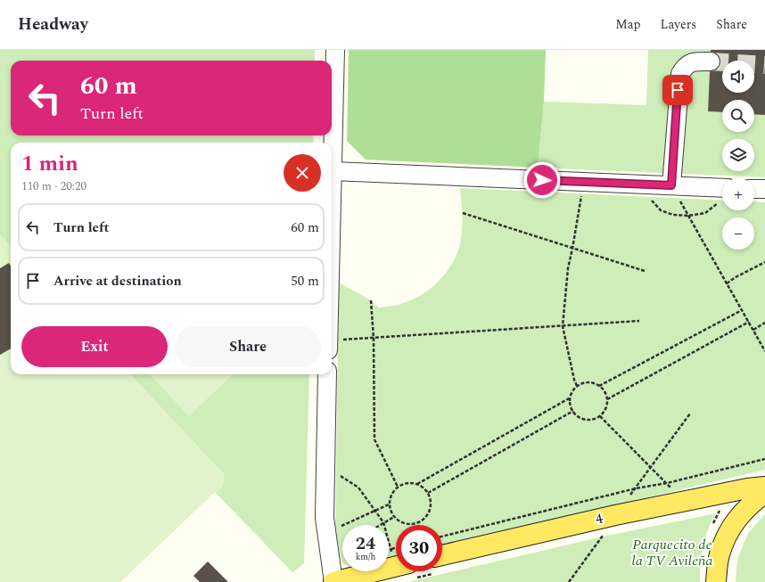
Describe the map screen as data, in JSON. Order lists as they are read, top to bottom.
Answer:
{
  "streets": {
    "main road": ["4"]
  },
  "parks": ["Parquecito de la TV Avileña"],
  "page": {
    "header": "Headway",
    "nav": ["Map", "Layers", "Share"],
    "map_buttons": ["+", "−"],
    "turn": ["60 m", "Turn left"],
    "heading": ["1 min", "110 m · 20:20"],
    "list": [
      {
        "name": "Turn left",
        "value": "60 m"
      },
      {
        "name": "Arrive at destination",
        "value": "50 m"
      }
    ],
    "buttons": ["Exit", "Share"],
    "speed": "24 km/h",
    "limit": "30"
  }
}
